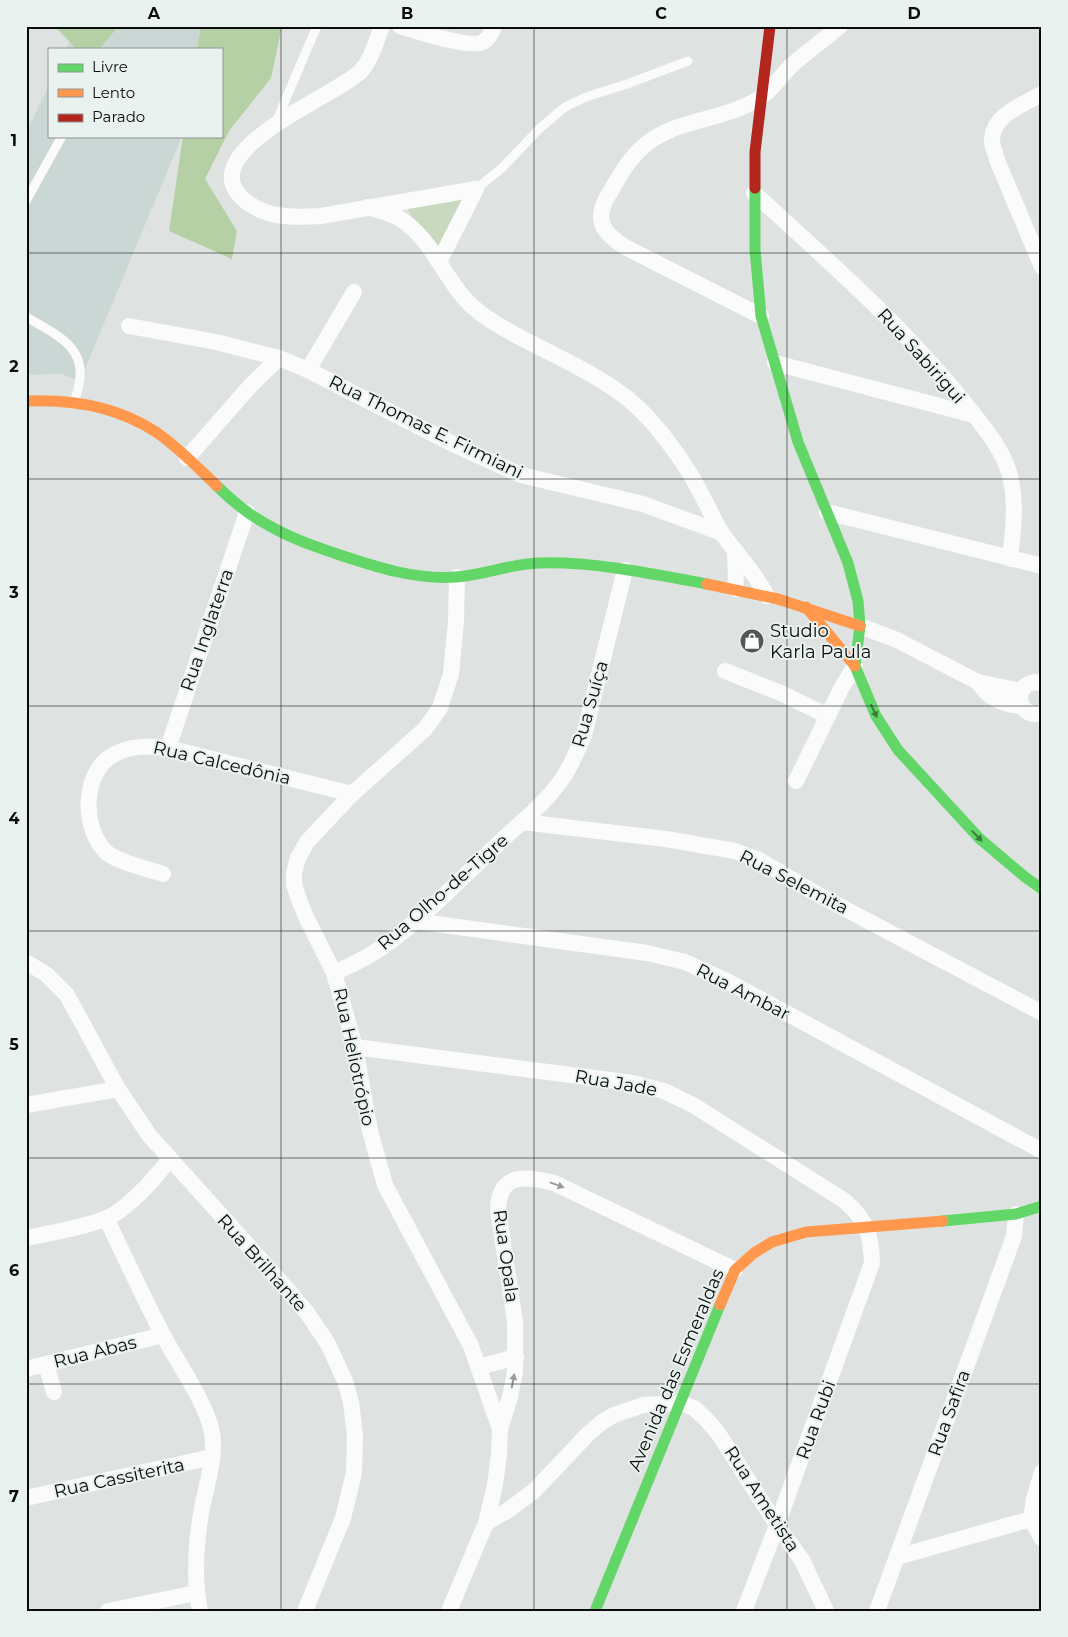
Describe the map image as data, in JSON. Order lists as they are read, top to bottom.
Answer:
{
  "streets": {
    "main road": ["Avenida das Esmeraldas"],
    "street": [
      "Rua Sabirigui",
      "Rua Thomas E. Firmiani",
      "Rua Inglaterra",
      "Rua Suíça",
      "Rua Calcedônia",
      "Rua Selemita",
      "Rua Olho-de-Tigre",
      "Rua Ambar",
      "Rua Heliotrópio",
      "Rua Jade",
      "Rua Opala",
      "Rua Brilhante",
      "Rua Abas",
      "Rua Safira",
      "Rua Rubi",
      "Rua Cassiterita",
      "Rua Ametista"
    ]
  },
  "crossings": [
    ["Rua Inglaterra", "Rua Calcedônia"],
    ["Rua Suíça", "Rua Selemita"],
    ["Rua Suíça", "Rua Olho-de-Tigre"],
    ["Rua Calcedônia", "Rua Heliotrópio"],
    ["Rua Selemita", "Rua Olho-de-Tigre"],
    ["Rua Olho-de-Tigre", "Rua Ambar"],
    ["Rua Olho-de-Tigre", "Rua Heliotrópio"],
    ["Rua Heliotrópio", "Rua Jade"],
    ["Rua Heliotrópio", "Rua Opala"],
    ["Rua Jade", "Avenida das Esmeraldas"],
    ["Rua Jade", "Rua Rubi"],
    ["Rua Opala", "Avenida das Esmeraldas"],
    ["Avenida das Esmeraldas", "Rua Safira"],
    ["Avenida das Esmeraldas", "Rua Rubi"],
    ["Avenida das Esmeraldas", "Rua Ametista"],
    ["Rua Rubi", "Rua Ametista"]
  ],
  "places": {
    "shop": ["Studio Karla Paula"]
  },
  "legend": ["Livre", "Lento", "Parado"],
  "grid": {
    "columns": [
      "A",
      "B",
      "C",
      "D"
    ],
    "rows": [
      "1",
      "2",
      "3",
      "4",
      "5",
      "6",
      "7"
    ]
  }
}
